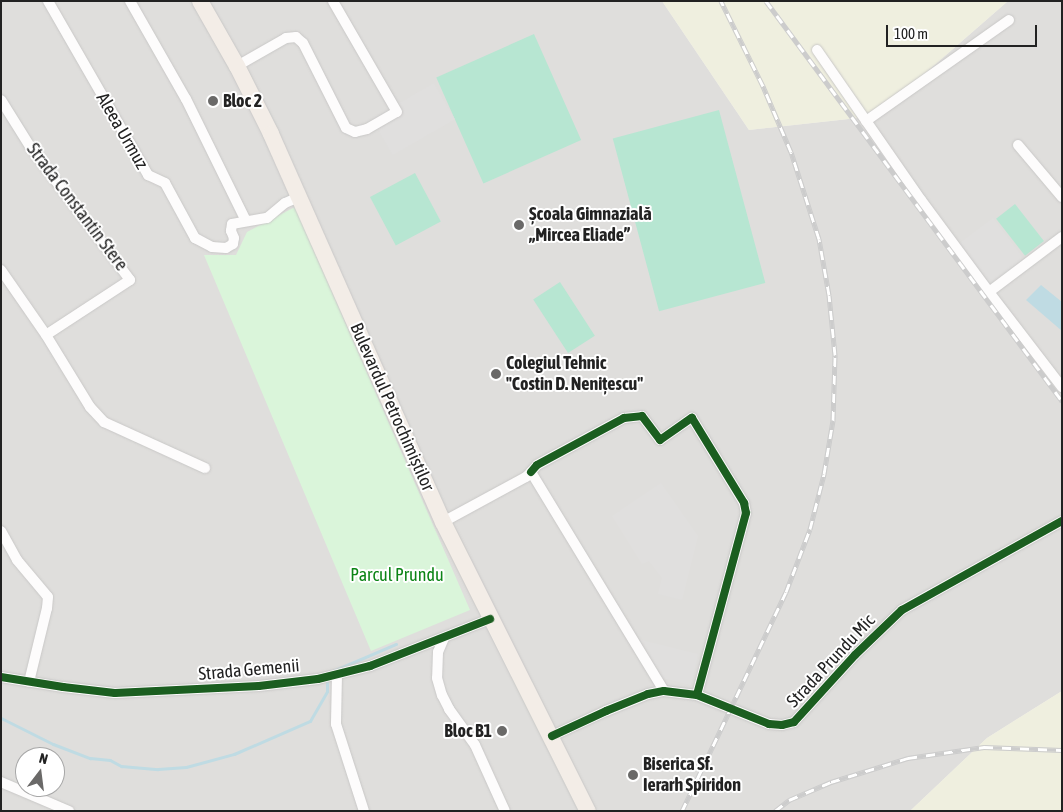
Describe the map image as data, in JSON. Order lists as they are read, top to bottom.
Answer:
{
  "streets": {
    "main road": ["Bulevardul Petrochimiștilor"],
    "street": [
      "Aleea Urmuz",
      "Strada Constantin Stere",
      "Strada Prundu Mic",
      "Strada Gemenii"
    ]
  },
  "crossings": [
    ["Bulevardul Petrochimiștilor", "Strada Prundu Mic"],
    ["Bulevardul Petrochimiștilor", "Strada Gemenii"]
  ],
  "parks": ["Parcul Prundu"],
  "places": [
    "Bloc 2",
    "Școala Gimnazială „Mircea Eliade”",
    "Colegiul Tehnic \"Costin D. Nenițescu\"",
    "Bloc B1",
    "Biserica Sf. Ierarh Spiridon"
  ],
  "scale_bar": "100 m",
  "north": "top"
}
